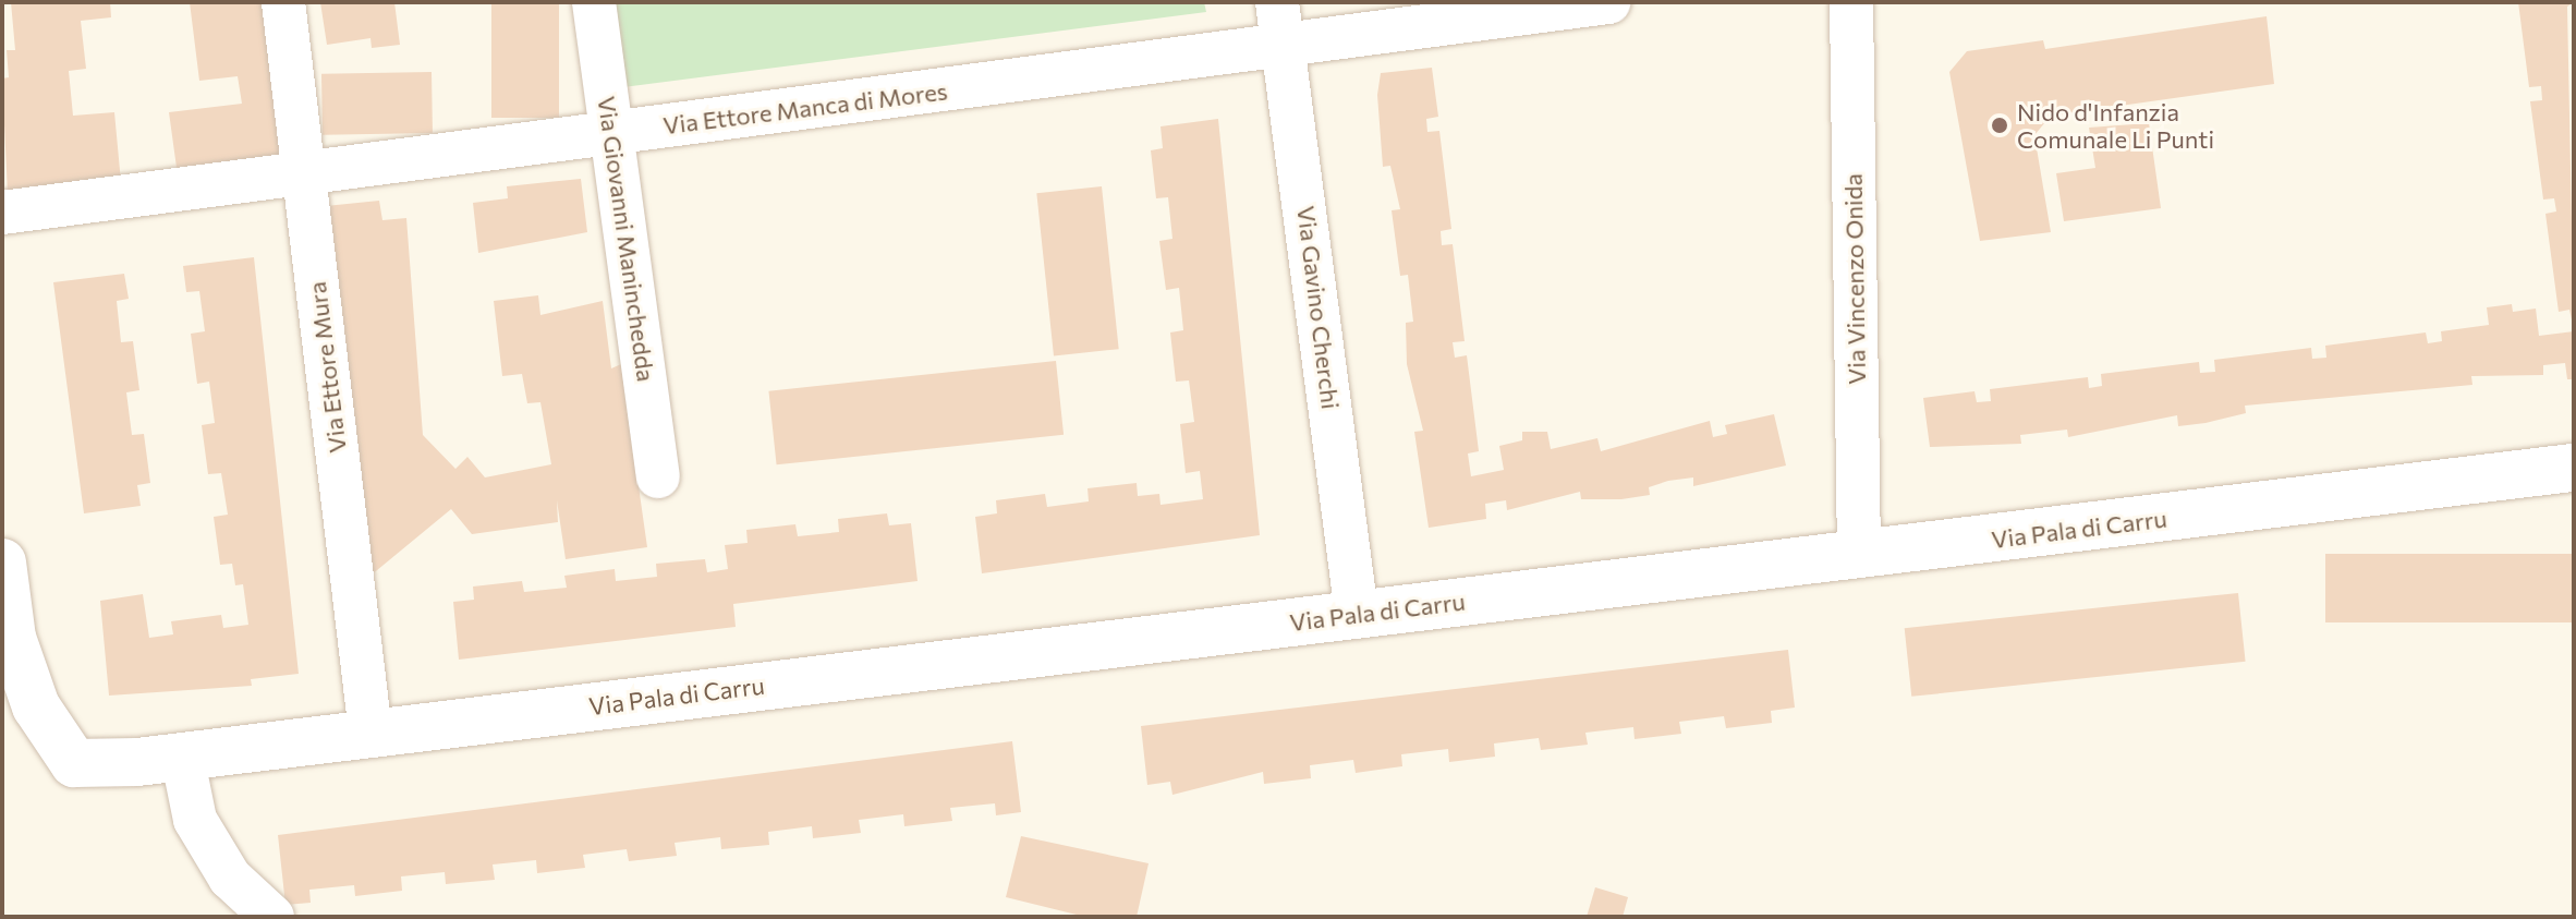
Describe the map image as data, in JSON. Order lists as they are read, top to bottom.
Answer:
{
  "streets": {
    "street": [
      "Via Ettore Manca di Mores",
      "Via Giovanni Maninchedda",
      "Via Vincenzo Onida",
      "Via Gavino Cherchi",
      "Via Ettore Mura",
      "Via Pala di Carru"
    ]
  },
  "crossings": [
    ["Via Ettore Manca di Mores", "Via Giovanni Maninchedda"],
    ["Via Ettore Manca di Mores", "Via Gavino Cherchi"],
    ["Via Ettore Manca di Mores", "Via Ettore Mura"],
    ["Via Vincenzo Onida", "Via Pala di Carru"],
    ["Via Gavino Cherchi", "Via Pala di Carru"],
    ["Via Ettore Mura", "Via Pala di Carru"]
  ],
  "places": ["Nido d'Infanzia Comunale Li Punti"]
}
